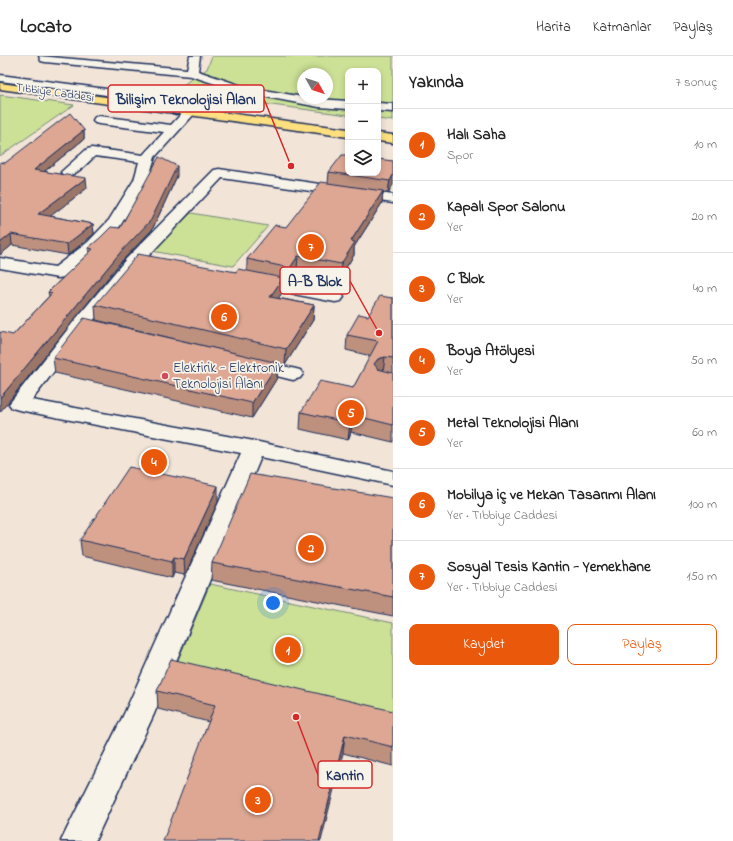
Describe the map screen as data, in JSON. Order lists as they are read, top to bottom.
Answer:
{
  "streets": {
    "main road": ["Tıbbiye Caddesi"]
  },
  "places": [
    "Bilişim Teknolojisi Alanı",
    "A-B Blok",
    "Elektirik - Elektronik Teknolojisi Alanı",
    "Kantin"
  ],
  "north": "bottom right",
  "page": {
    "header": "Locato",
    "nav": ["Harita", "Katmanlar", "Paylaş"],
    "heading": ["Yakında", "7 sonuç"],
    "map_buttons": ["+", "−"],
    "list": [
      {
        "mark": "1",
        "name": "Halı Saha",
        "note": "Spor",
        "value": "10 m"
      },
      {
        "mark": "2",
        "name": "Kapalı Spor Salonu",
        "note": "Yer",
        "value": "20 m"
      },
      {
        "mark": "3",
        "name": "C Blok",
        "note": "Yer",
        "value": "40 m"
      },
      {
        "mark": "4",
        "name": "Boya Atölyesi",
        "note": "Yer",
        "value": "50 m"
      },
      {
        "mark": "5",
        "name": "Metal Teknolojisi Alanı",
        "note": "Yer",
        "value": "60 m"
      },
      {
        "mark": "6",
        "name": "Mobilya iç ve Mekan Tasarımı Alanı",
        "note": "Yer · Tıbbiye Caddesi",
        "value": "100 m"
      },
      {
        "mark": "7",
        "name": "Sosyal Tesis Kantin - Yemekhane",
        "note": "Yer · Tıbbiye Caddesi",
        "value": "150 m"
      }
    ],
    "pins": [
      "7",
      "6",
      "5",
      "4",
      "2",
      "1",
      "3"
    ],
    "buttons": ["Kaydet", "Paylaş"]
  }
}
